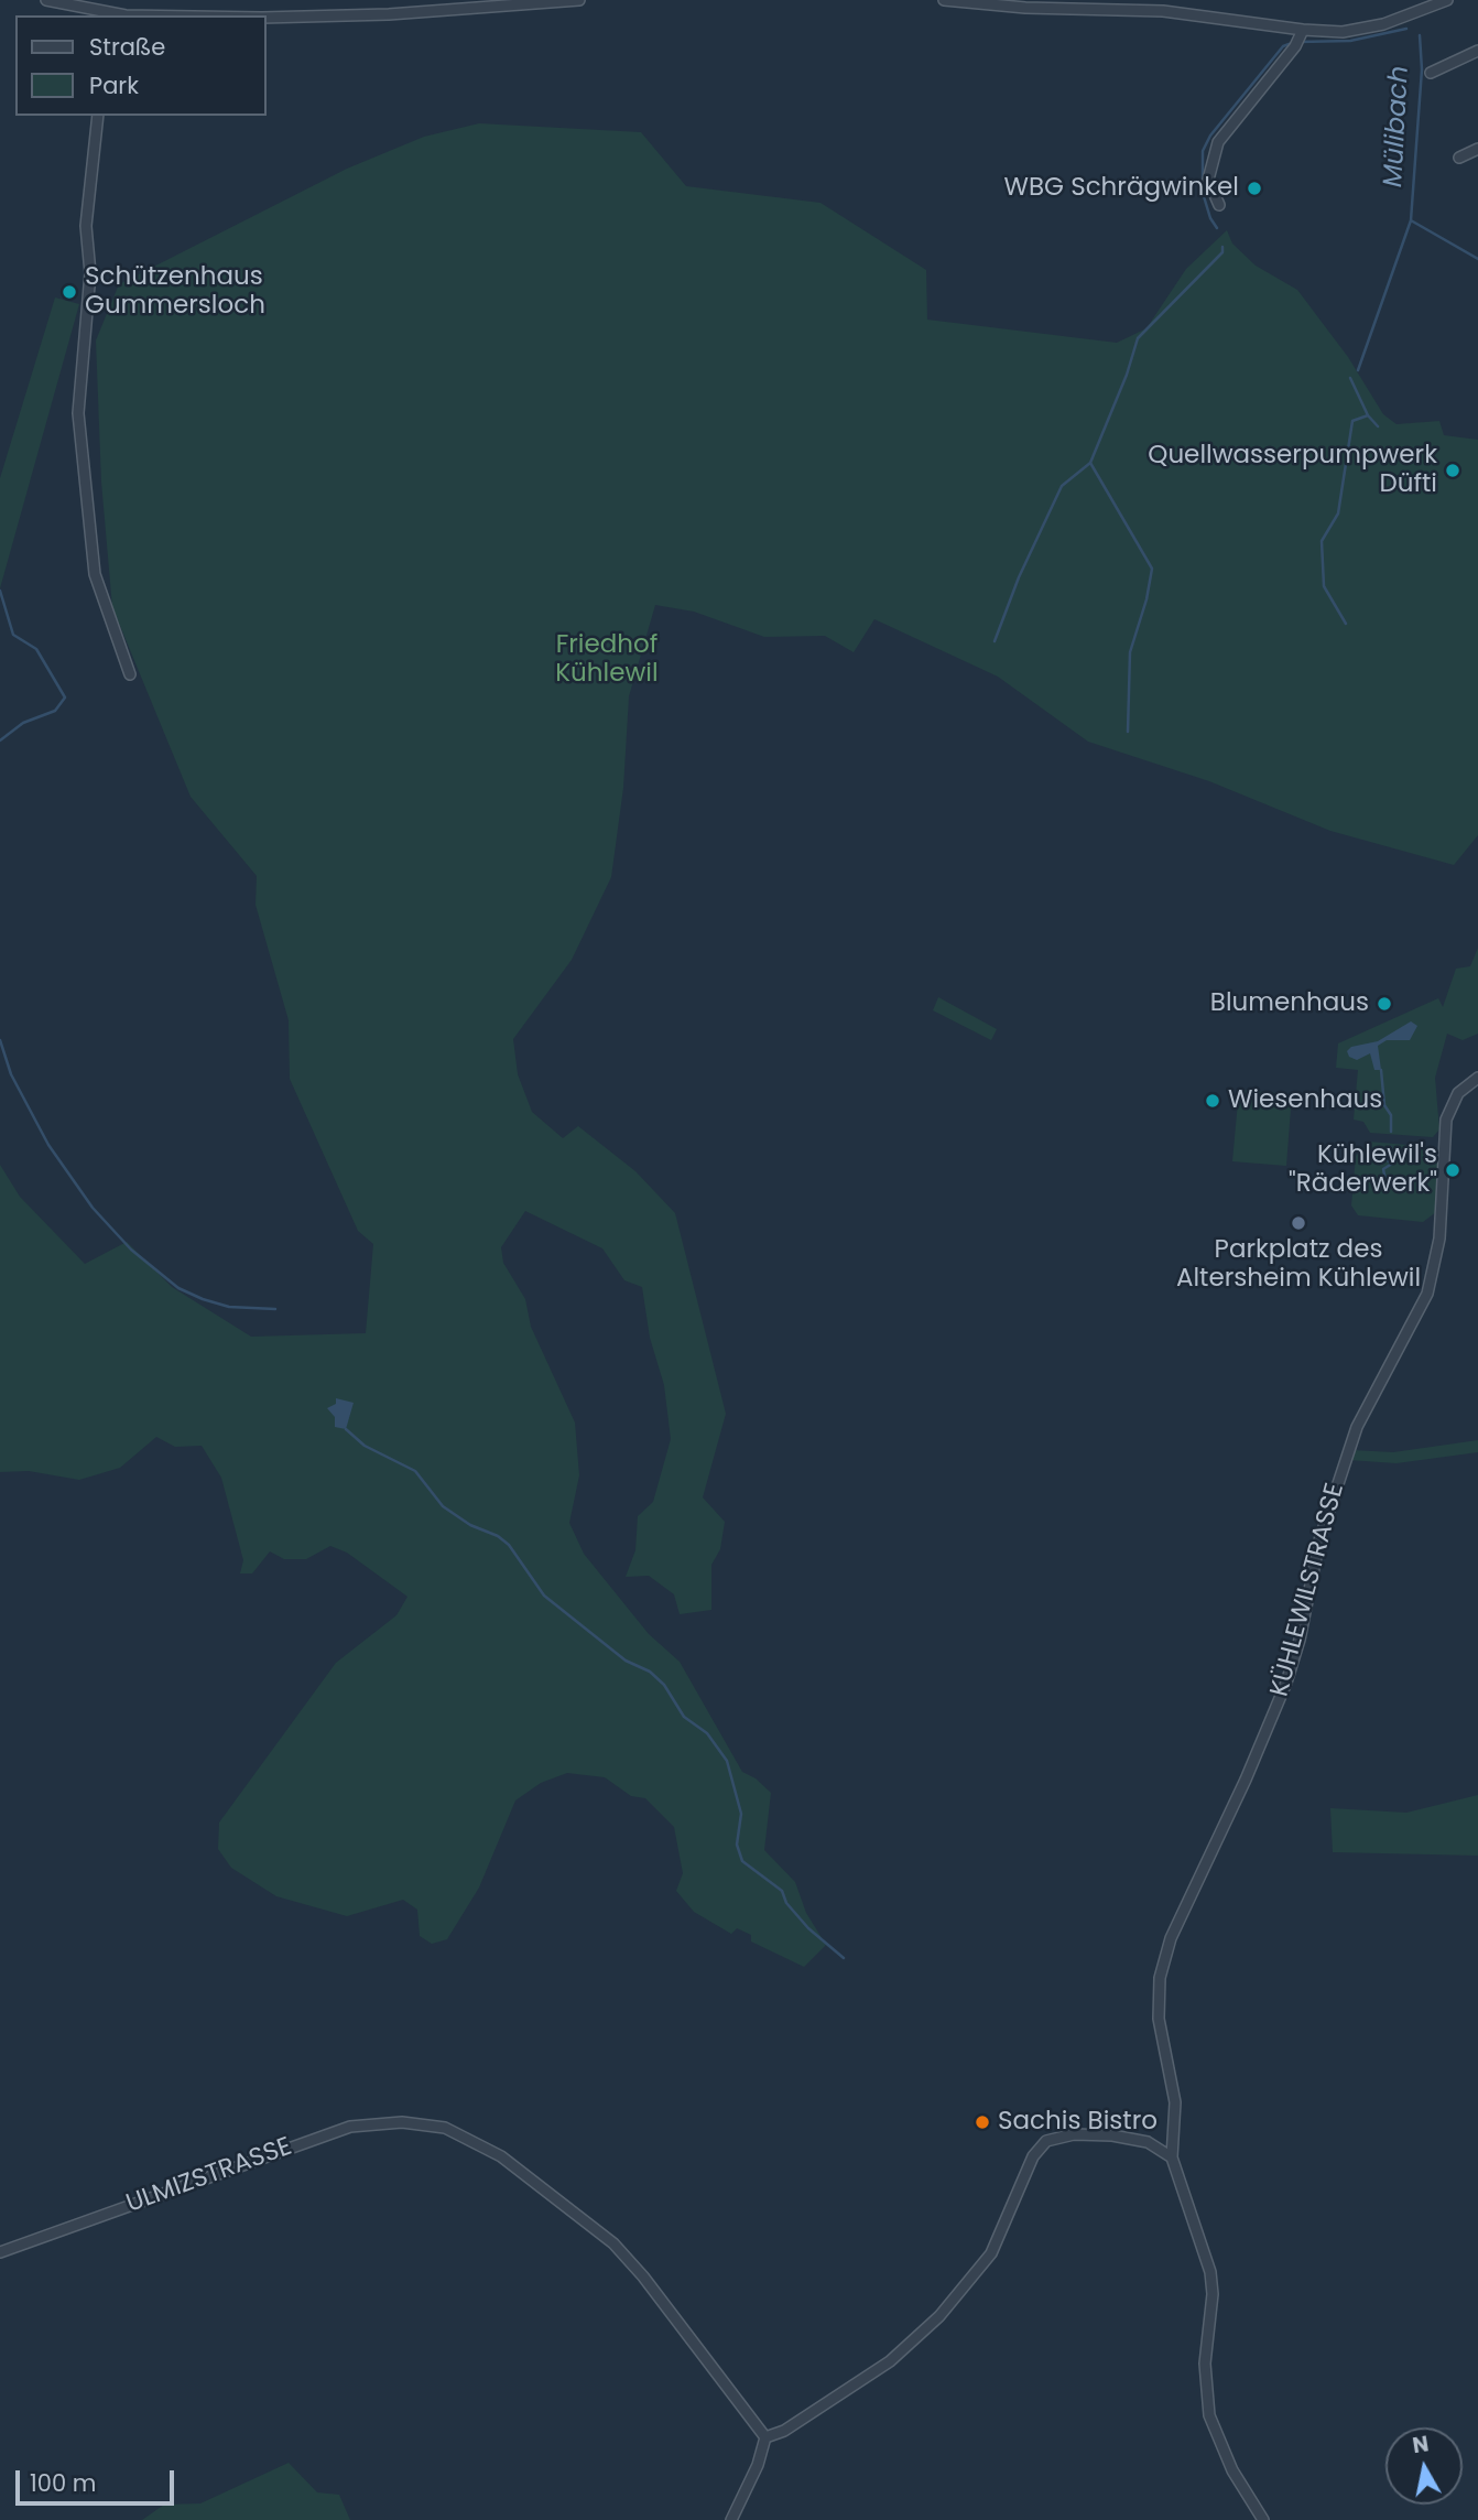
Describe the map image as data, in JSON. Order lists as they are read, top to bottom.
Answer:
{
  "streets": {
    "street": ["KÜHLEWILSTRASSE", "ULMIZSTRASSE"]
  },
  "water": ["Mülibach"],
  "parks": ["Friedhof Kühlewil"],
  "places": [
    "WBG Schrägwinkel",
    "Schützenhaus Gummersloch",
    "Quellwasserpumpwerk Düfti",
    "Blumenhaus",
    "Wiesenhaus",
    "Kühlewil's \"Räderwerk\"",
    "Parkplatz des Altersheim Kühlewil",
    "Sachis Bistro"
  ],
  "legend": ["Straße", "Park"],
  "scale_bar": "100 m",
  "north": "top"
}
